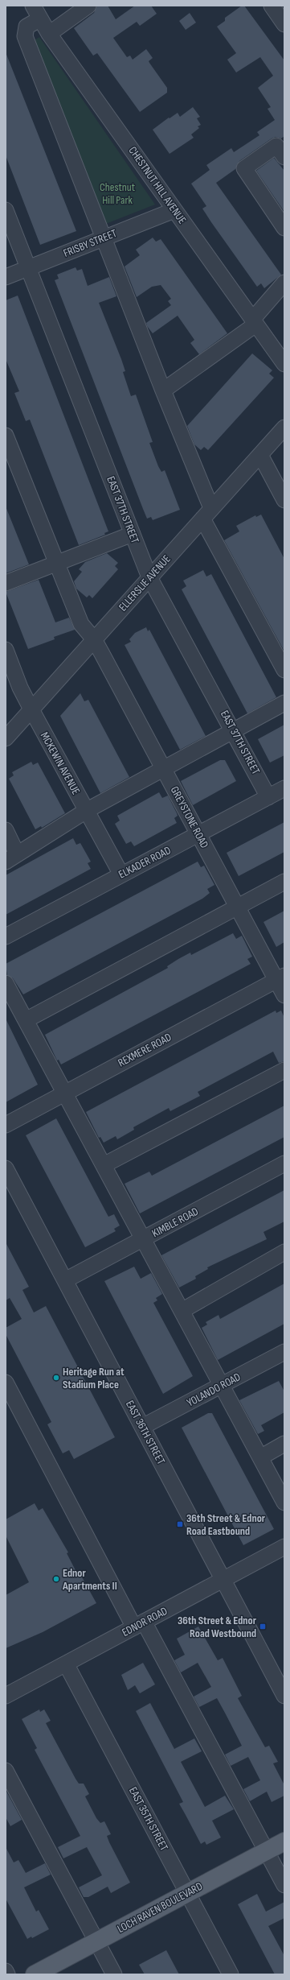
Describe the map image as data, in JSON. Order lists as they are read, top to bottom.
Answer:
{
  "streets": {
    "main road": ["LOCH RAVEN BOULEVARD"],
    "street": [
      "CHESTNUT HILL AVENUE",
      "FRISBY STREET",
      "EAST 37TH STREET",
      "ELLERSLIE AVENUE",
      "MCKEWIN AVENUE",
      "GREYSTONE ROAD",
      "ELKADER ROAD",
      "REXMERE ROAD",
      "KIMBLE ROAD",
      "YOLANDO ROAD",
      "EAST 36TH STREET",
      "EDNOR ROAD",
      "EAST 35TH STREET"
    ]
  },
  "crossings": [
    ["CHESTNUT HILL AVENUE", "FRISBY STREET"],
    ["FRISBY STREET", "EAST 37TH STREET"],
    ["EAST 37TH STREET", "ELLERSLIE AVENUE"],
    ["EAST 37TH STREET", "ELKADER ROAD"],
    ["ELLERSLIE AVENUE", "MCKEWIN AVENUE"],
    ["ELLERSLIE AVENUE", "GREYSTONE ROAD"],
    ["MCKEWIN AVENUE", "ELKADER ROAD"],
    ["GREYSTONE ROAD", "ELKADER ROAD"],
    ["GREYSTONE ROAD", "REXMERE ROAD"],
    ["KIMBLE ROAD", "EAST 36TH STREET"],
    ["YOLANDO ROAD", "EAST 36TH STREET"],
    ["EAST 36TH STREET", "EDNOR ROAD"],
    ["EDNOR ROAD", "EAST 35TH STREET"],
    ["EAST 35TH STREET", "LOCH RAVEN BOULEVARD"]
  ],
  "parks": ["Chestnut Hill Park"],
  "places": {
    "other": ["Heritage Run at Stadium Place", "Ednor Apartments II"],
    "transit": ["36th Street & Ednor Road Eastbound", "36th Street & Ednor Road Westbound"]
  }
}
